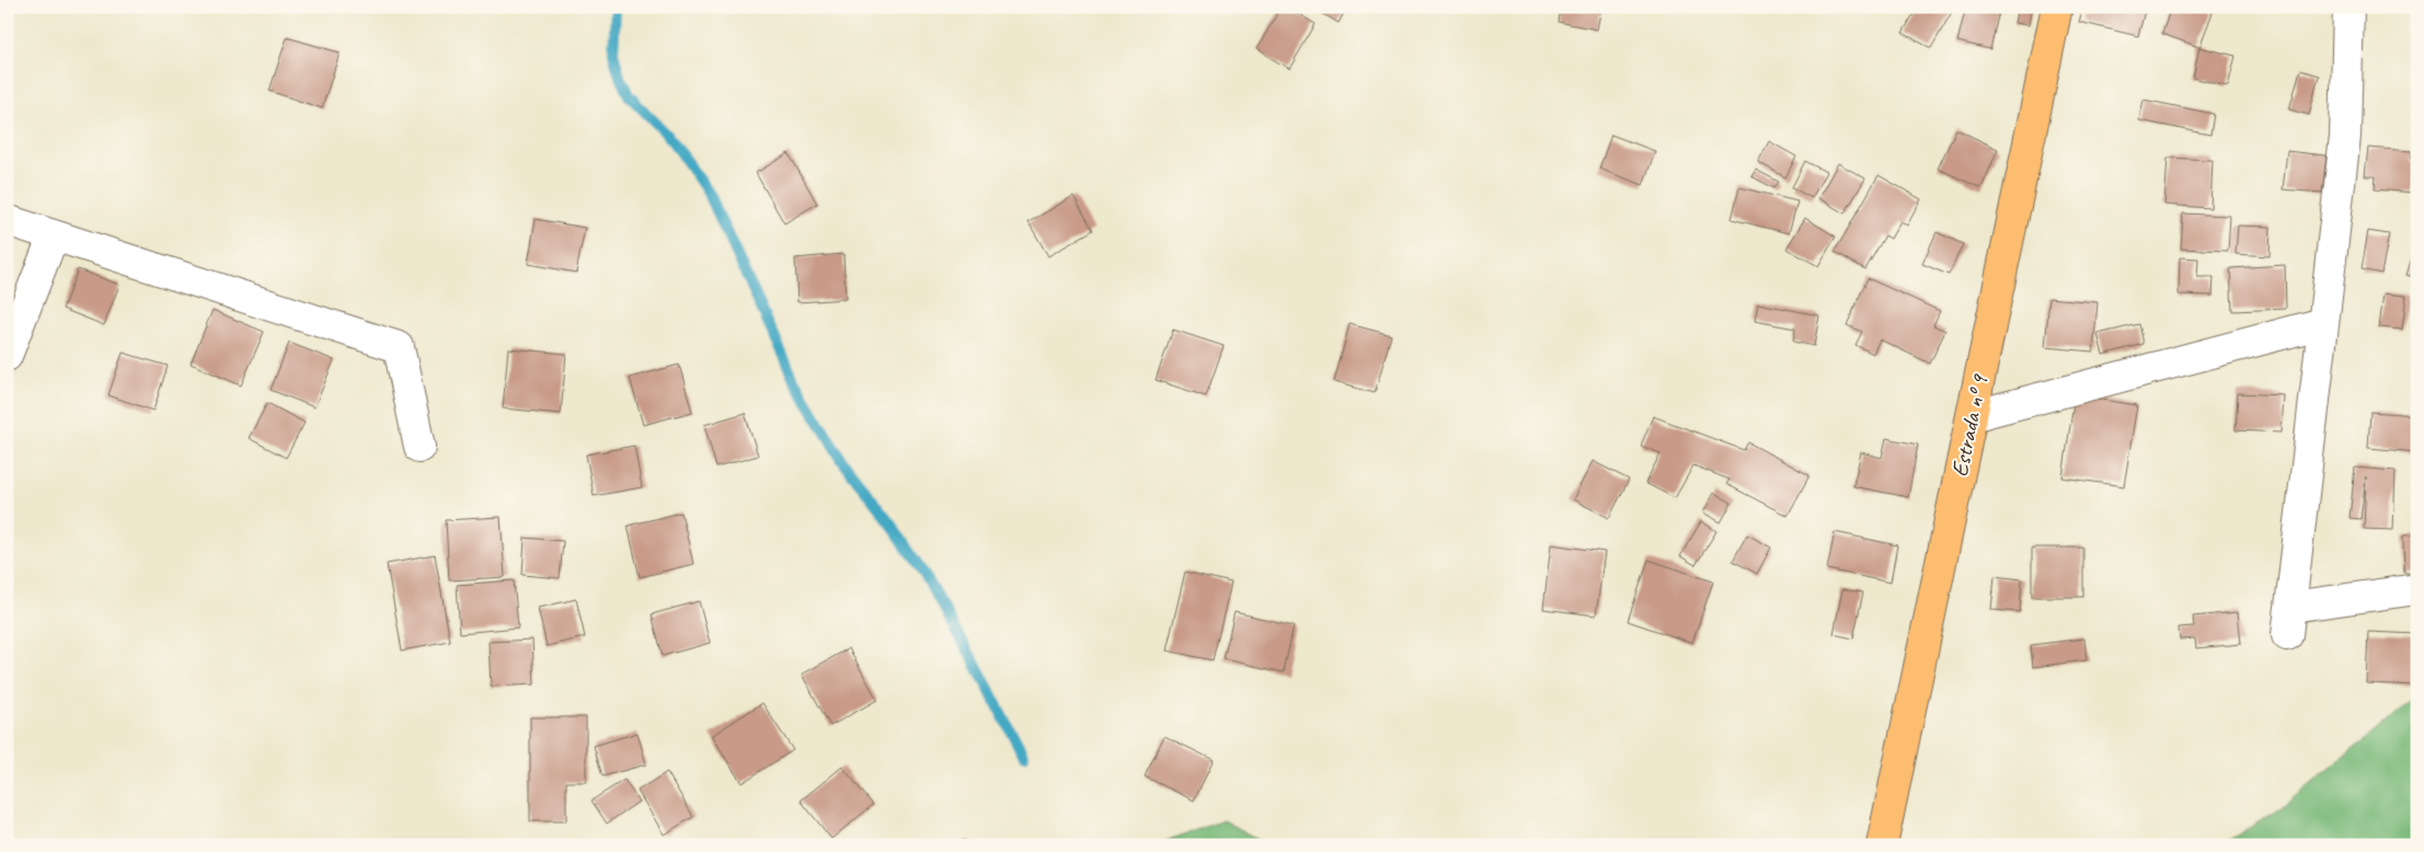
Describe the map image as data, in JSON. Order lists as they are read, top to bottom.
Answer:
{
  "streets": {
    "main road": ["Estrada nº 9"]
  }
}
